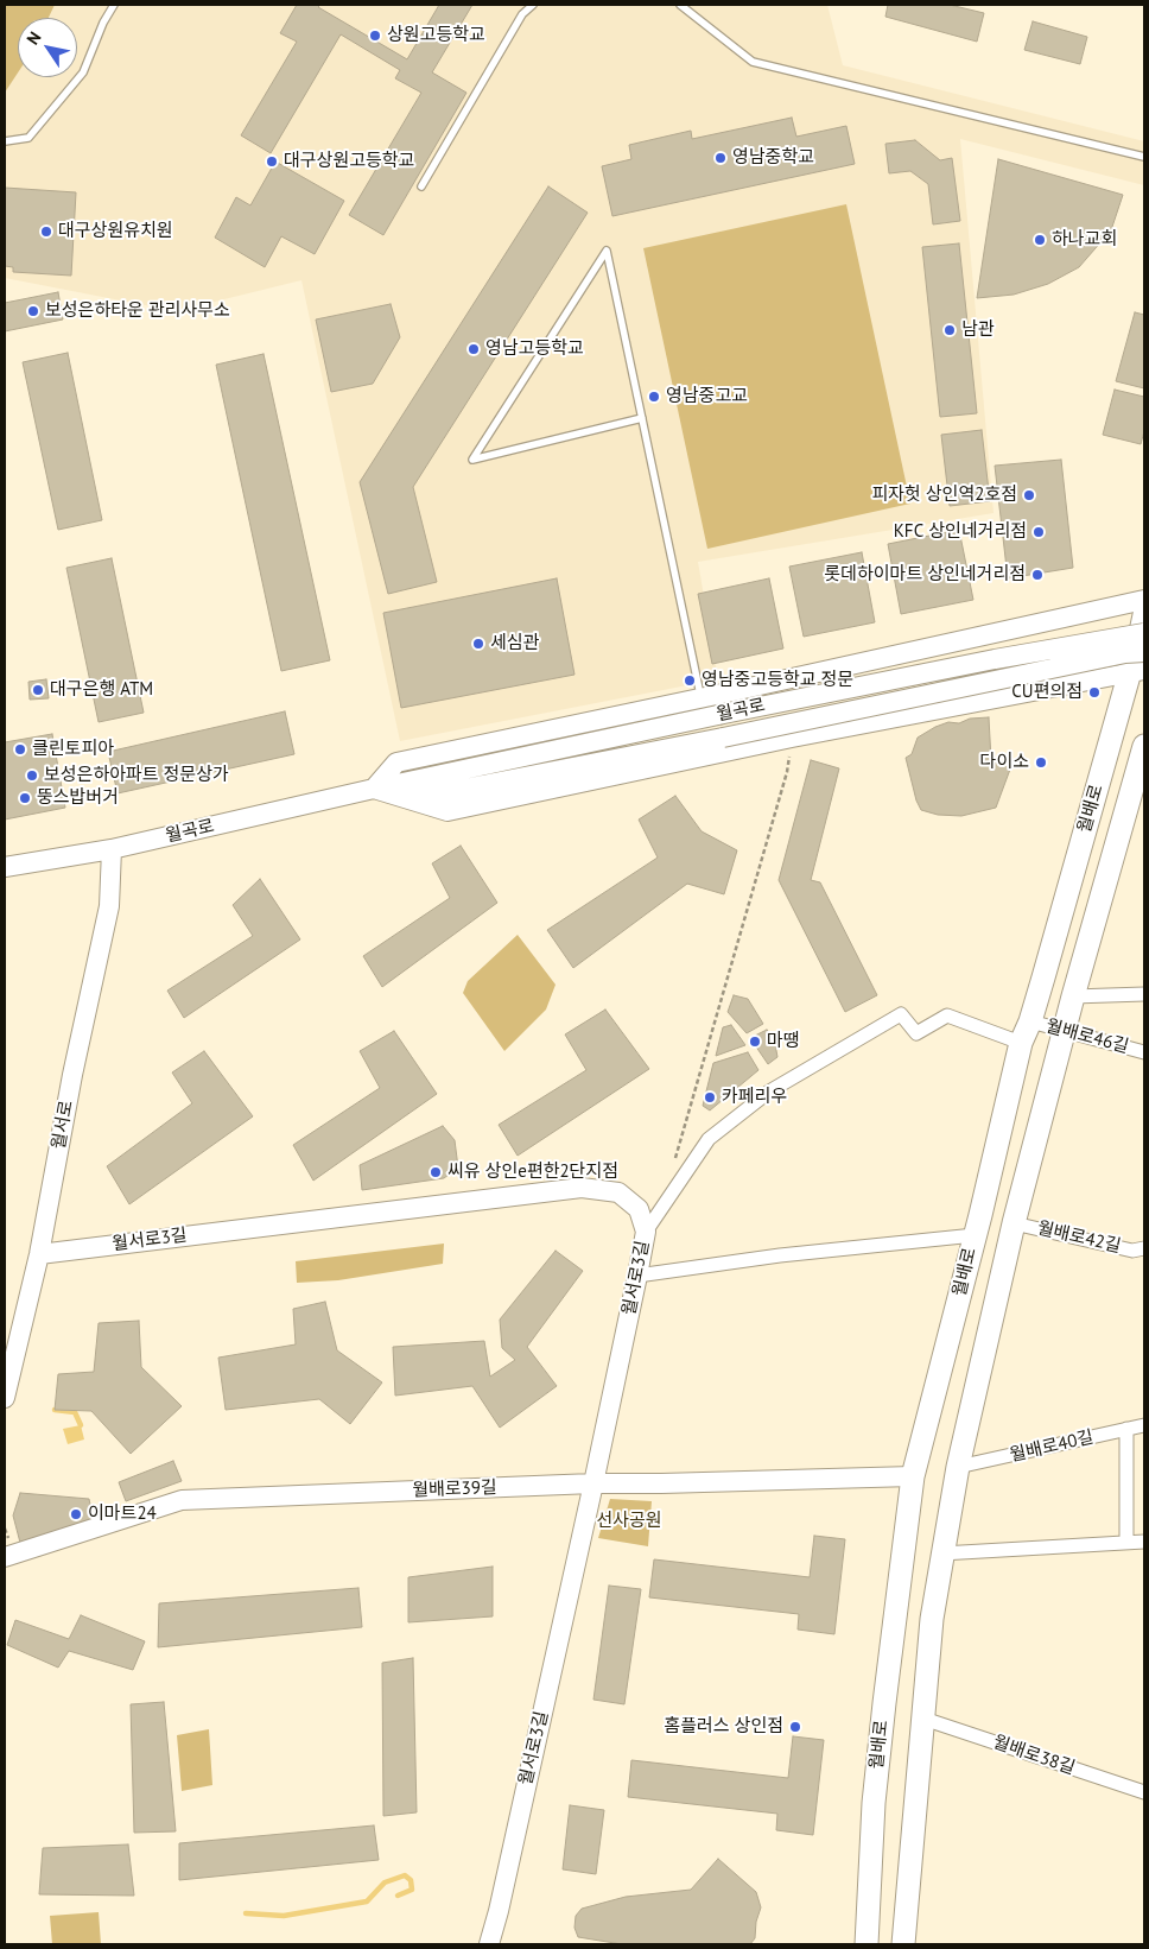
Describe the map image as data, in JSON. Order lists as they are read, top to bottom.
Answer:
{
  "streets": {
    "main road": [
      "월곡로",
      "월배로",
      "월서로",
      "월서로3길",
      "월배로39길"
    ],
    "street": [
      "월배로46길",
      "월배로42길",
      "월배로40길",
      "월배로38길"
    ]
  },
  "crossings": [
    ["월곡로", "월서로"],
    ["월배로", "월배로46길"],
    ["월배로", "월배로42길"],
    ["월배로", "월배로40길"],
    ["월배로", "월배로39길"],
    ["월배로", "월배로38길"],
    ["월서로", "월서로3길"],
    ["월서로3길", "월배로39길"]
  ],
  "parks": ["선사공원"],
  "places": [
    "상원고등학교",
    "영남중학교",
    "대구상원고등학교",
    "대구상원유치원",
    "하나교회",
    "보성은하타운 관리사무소",
    "남관",
    "영남고등학교",
    "영남중고교",
    "피자헛 상인역2호점",
    "KFC 상인네거리점",
    "롯데하이마트 상인네거리점",
    "세심관",
    "영남중고등학교 정문",
    "대구은행 ATM",
    "CU편의점",
    "클린토피아",
    "다이소",
    "보성은하아파트 정문상가",
    "뚱스밥버거",
    "마땡",
    "카페리우",
    "씨유 상인e편한2단지점",
    "이마트24",
    "홈플러스 상인점"
  ],
  "north": "top left"
}
